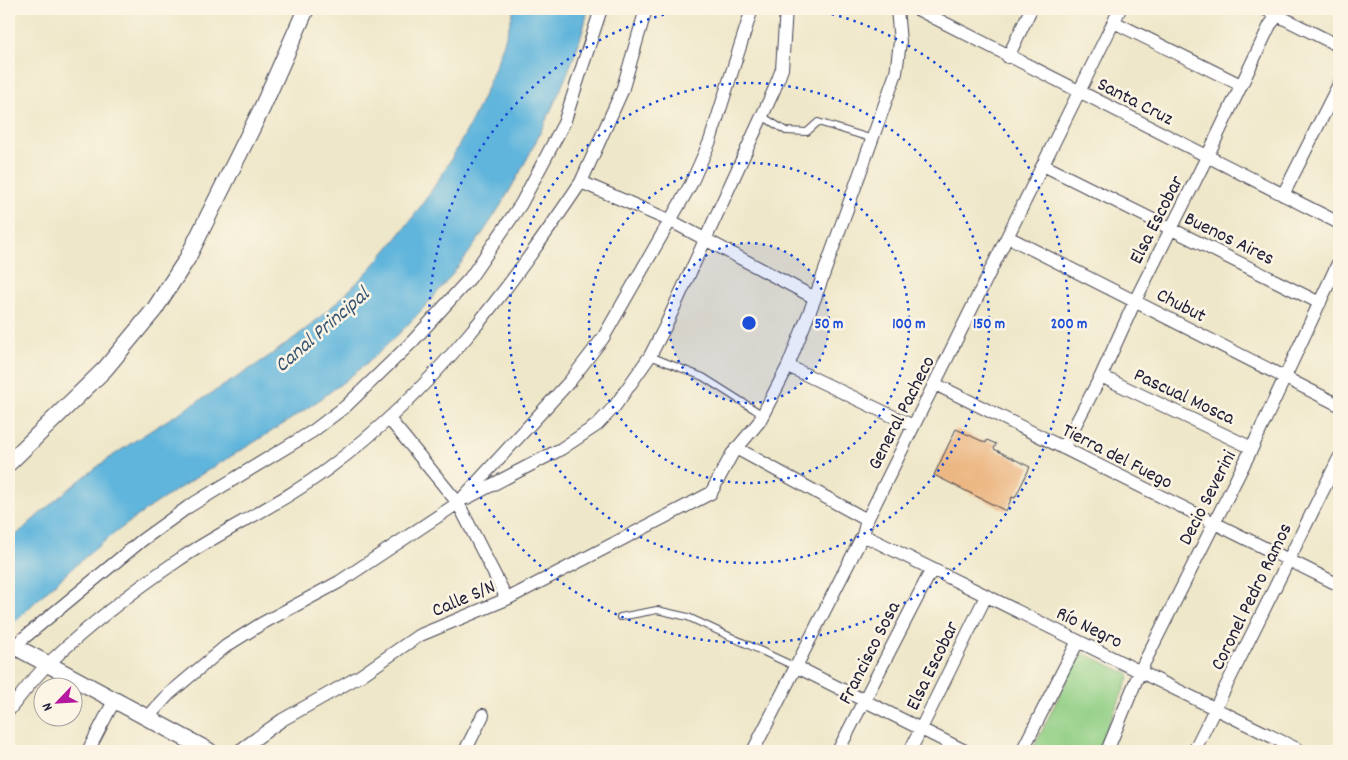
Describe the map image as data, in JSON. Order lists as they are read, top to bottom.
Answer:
{
  "streets": {
    "street": [
      "Santa Cruz",
      "Elsa Escobar",
      "Buenos Aires",
      "Chubut",
      "Pascual Mosca",
      "General Pacheco",
      "Tierra del Fuego",
      "Decio Severini",
      "Coronel Pedro Ramos",
      "Calle S/N",
      "Río Negro",
      "Francisco Sosa"
    ]
  },
  "crossings": [
    ["Santa Cruz", "Elsa Escobar"],
    ["Santa Cruz", "General Pacheco"],
    ["Elsa Escobar", "Buenos Aires"],
    ["Elsa Escobar", "Chubut"],
    ["Elsa Escobar", "Pascual Mosca"],
    ["Elsa Escobar", "Tierra del Fuego"],
    ["Elsa Escobar", "Río Negro"],
    ["Buenos Aires", "General Pacheco"],
    ["Buenos Aires", "Decio Severini"],
    ["Chubut", "General Pacheco"],
    ["Chubut", "Decio Severini"],
    ["Pascual Mosca", "Decio Severini"],
    ["General Pacheco", "Tierra del Fuego"],
    ["General Pacheco", "Río Negro"],
    ["Tierra del Fuego", "Decio Severini"],
    ["Tierra del Fuego", "Coronel Pedro Ramos"],
    ["Decio Severini", "Río Negro"],
    ["Coronel Pedro Ramos", "Río Negro"],
    ["Río Negro", "Francisco Sosa"]
  ],
  "water": ["Canal Principal"],
  "north": "bottom left",
  "rings": [
    "50 m",
    "100 m",
    "150 m",
    "200 m"
  ]
}
